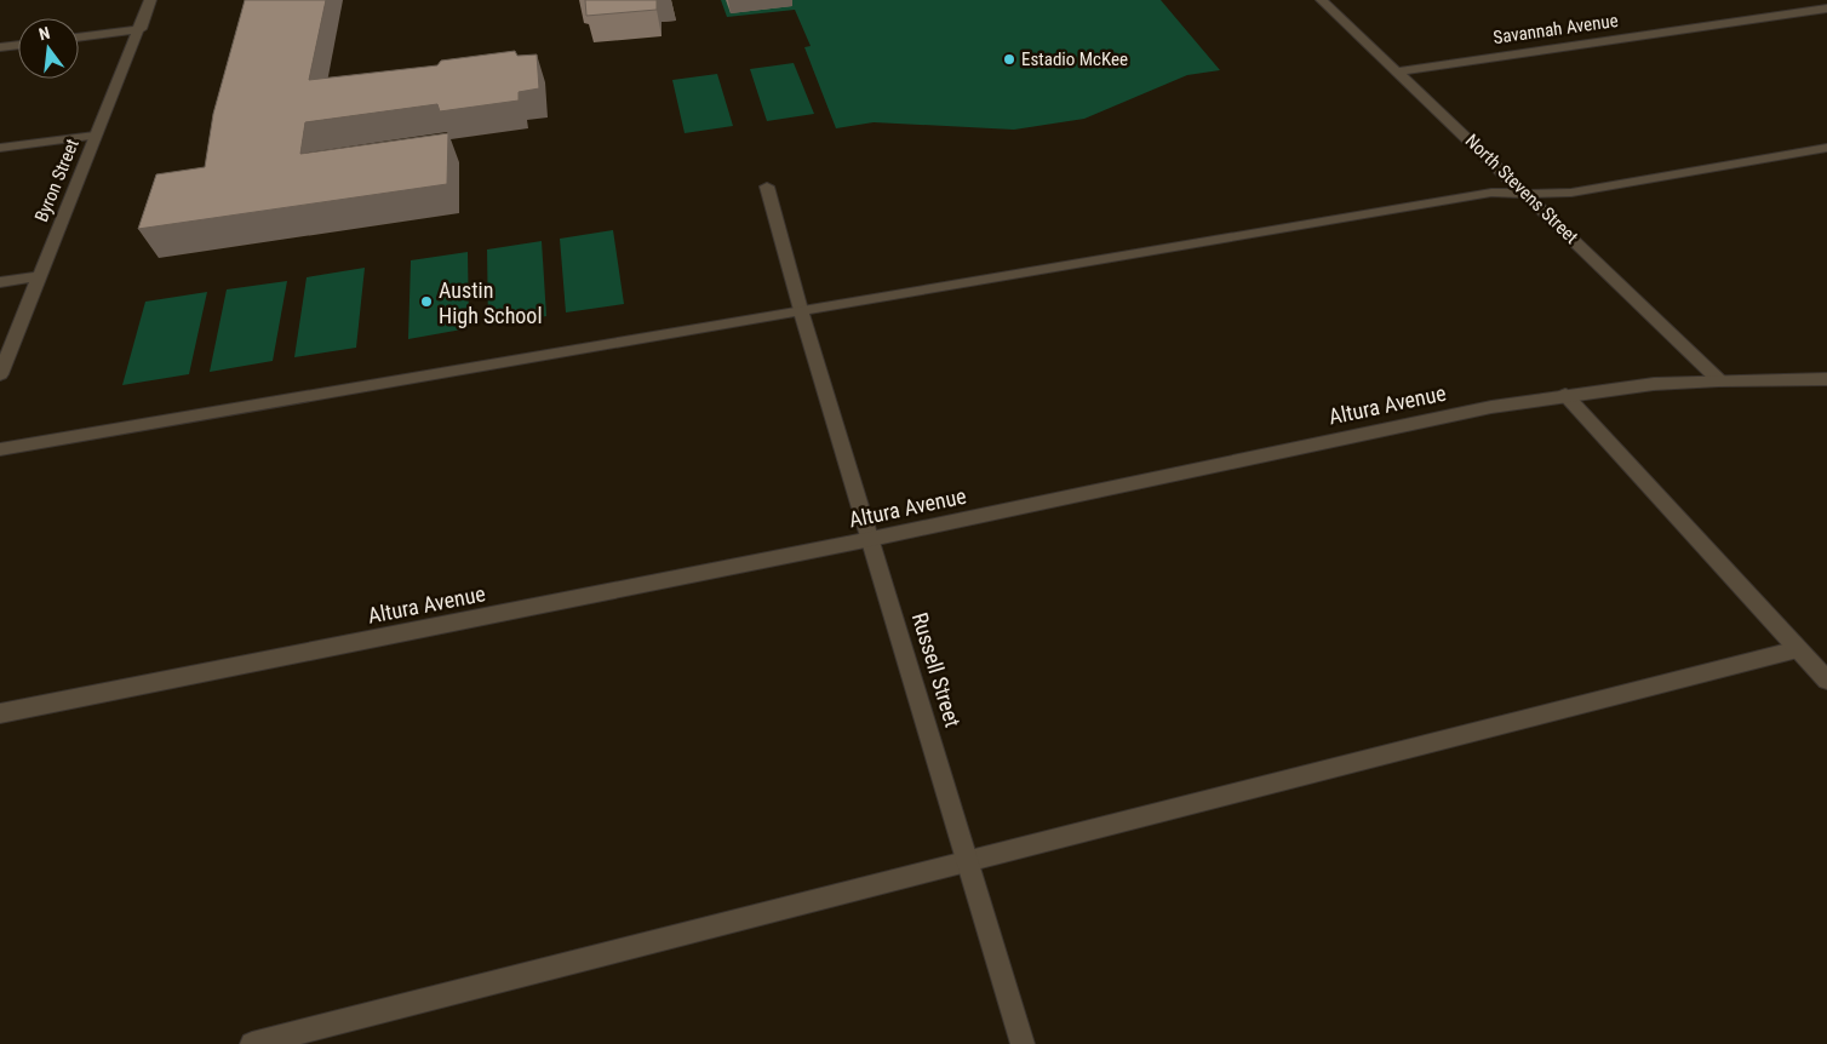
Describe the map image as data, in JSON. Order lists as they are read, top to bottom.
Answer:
{
  "streets": {
    "street": [
      "Savannah Avenue",
      "Byron Street",
      "North Stevens Street",
      "Altura Avenue",
      "Russell Street"
    ]
  },
  "crossings": [
    ["Savannah Avenue", "North Stevens Street"],
    ["North Stevens Street", "Altura Avenue"],
    ["Altura Avenue", "Russell Street"]
  ],
  "places": ["Estadio McKee", "Austin High School"],
  "north": "top"
}
